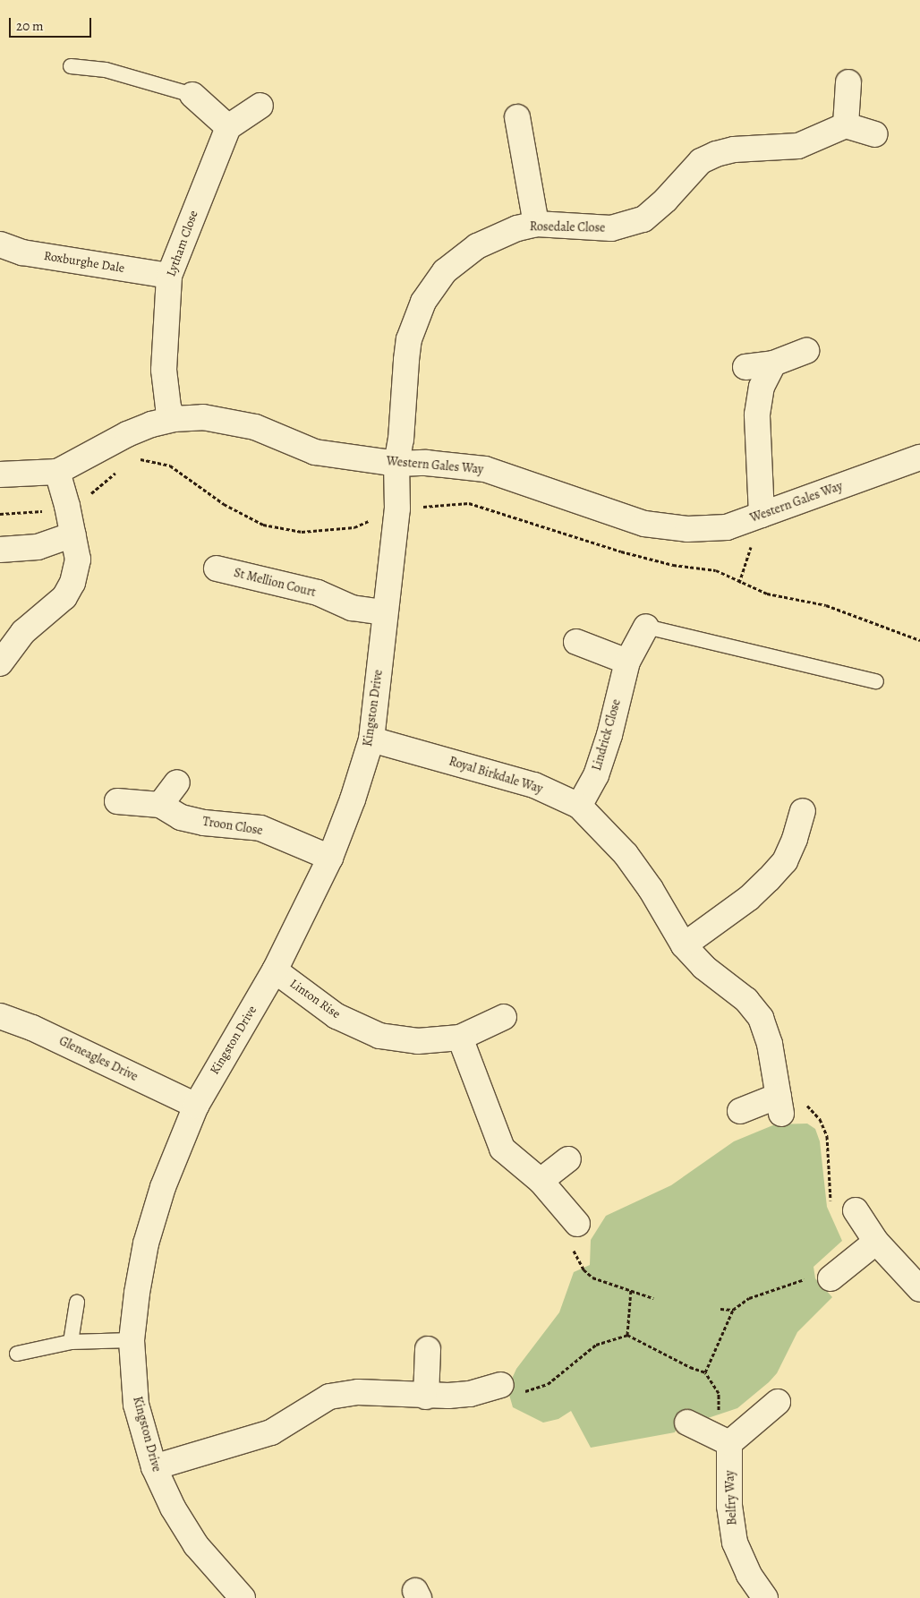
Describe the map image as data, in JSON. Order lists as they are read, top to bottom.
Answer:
{
  "streets": {
    "street": [
      "Rosedale Close",
      "Lytham Close",
      "Roxburghe Dale",
      "Western Gales Way",
      "St Mellion Court",
      "Kingston Drive",
      "Lindrick Close",
      "Royal Birkdale Way",
      "Troon Close",
      "Linton Rise",
      "Gleneagles Drive",
      "Belfry Way"
    ]
  },
  "crossings": [
    ["Rosedale Close", "Western Gales Way"],
    ["Rosedale Close", "Kingston Drive"],
    ["Lytham Close", "Roxburghe Dale"],
    ["Lytham Close", "Western Gales Way"],
    ["Western Gales Way", "Kingston Drive"],
    ["St Mellion Court", "Kingston Drive"],
    ["Kingston Drive", "Royal Birkdale Way"],
    ["Kingston Drive", "Troon Close"],
    ["Kingston Drive", "Linton Rise"],
    ["Kingston Drive", "Gleneagles Drive"],
    ["Lindrick Close", "Royal Birkdale Way"]
  ],
  "scale_bar": "20 m"
}
